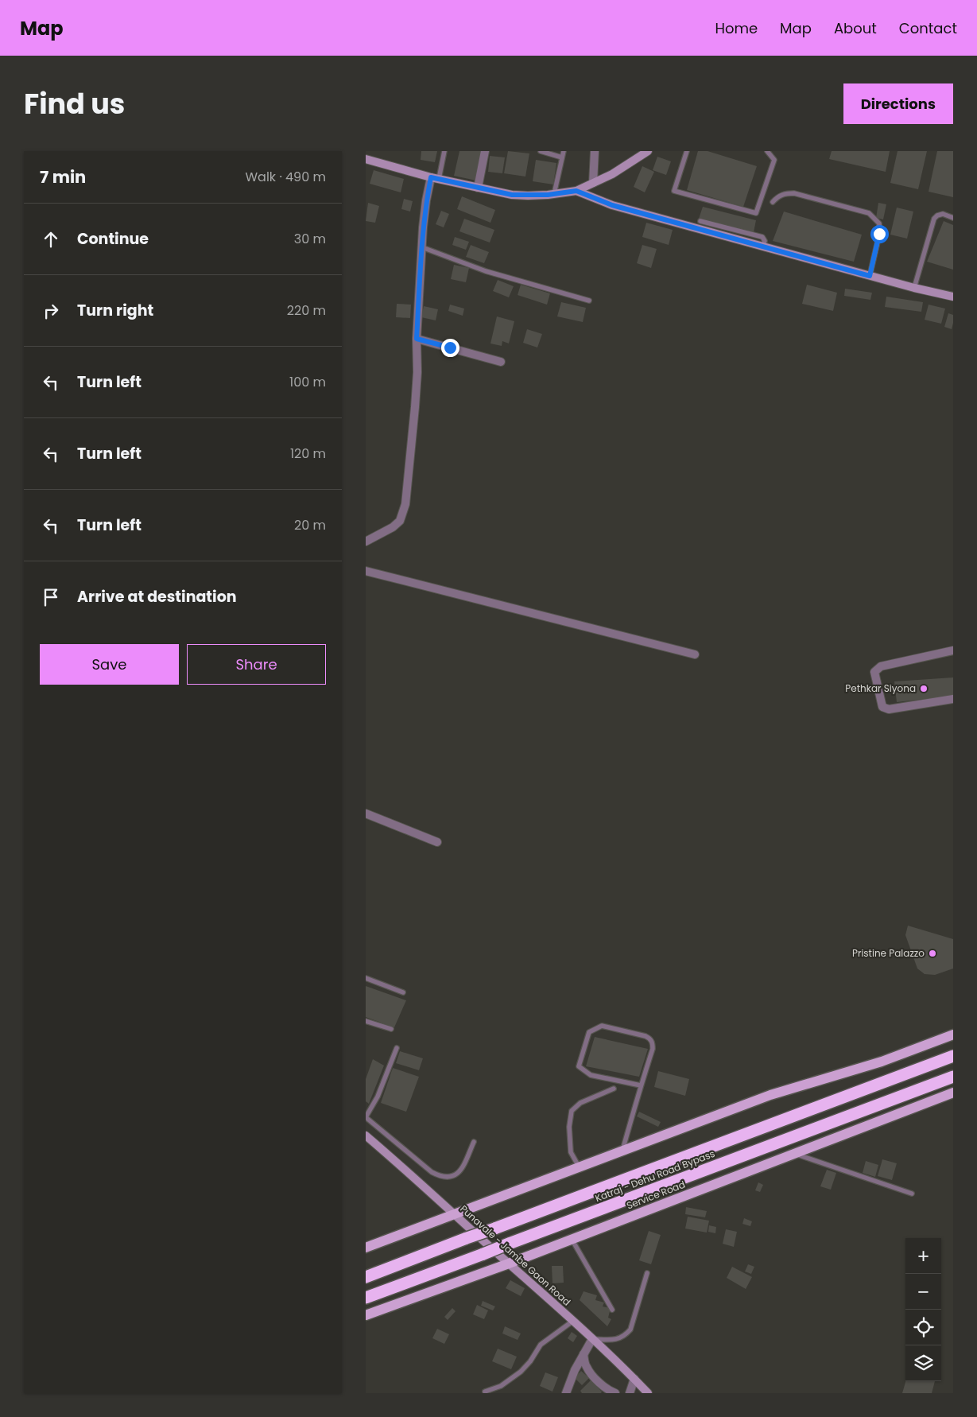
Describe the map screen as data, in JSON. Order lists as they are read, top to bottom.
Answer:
{
  "streets": {
    "highway": ["Katraj - Dehu Road Bypass"],
    "main road": ["Service Road"],
    "street": ["Punavale - Jambe Gaon Road"]
  },
  "crossings": [
    ["Service Road", "Punavale - Jambe Gaon Road"]
  ],
  "places": ["Pethkar Siyona", "Pristine Palazzo"],
  "page": {
    "header": "Map",
    "nav": [
      "Home",
      "Map",
      "About",
      "Contact"
    ],
    "title": "Find us",
    "buttons": [
      "Directions",
      ["Save", "Share"]
    ],
    "heading": ["7 min", "Walk · 490 m"],
    "list": [
      ["Continue", "30 m"],
      ["Turn right", "220 m"],
      ["Turn left", "100 m"],
      ["Turn left", "120 m"],
      ["Turn left", "20 m"],
      "Arrive at destination"
    ],
    "map_buttons": ["+", "−"]
  }
}
